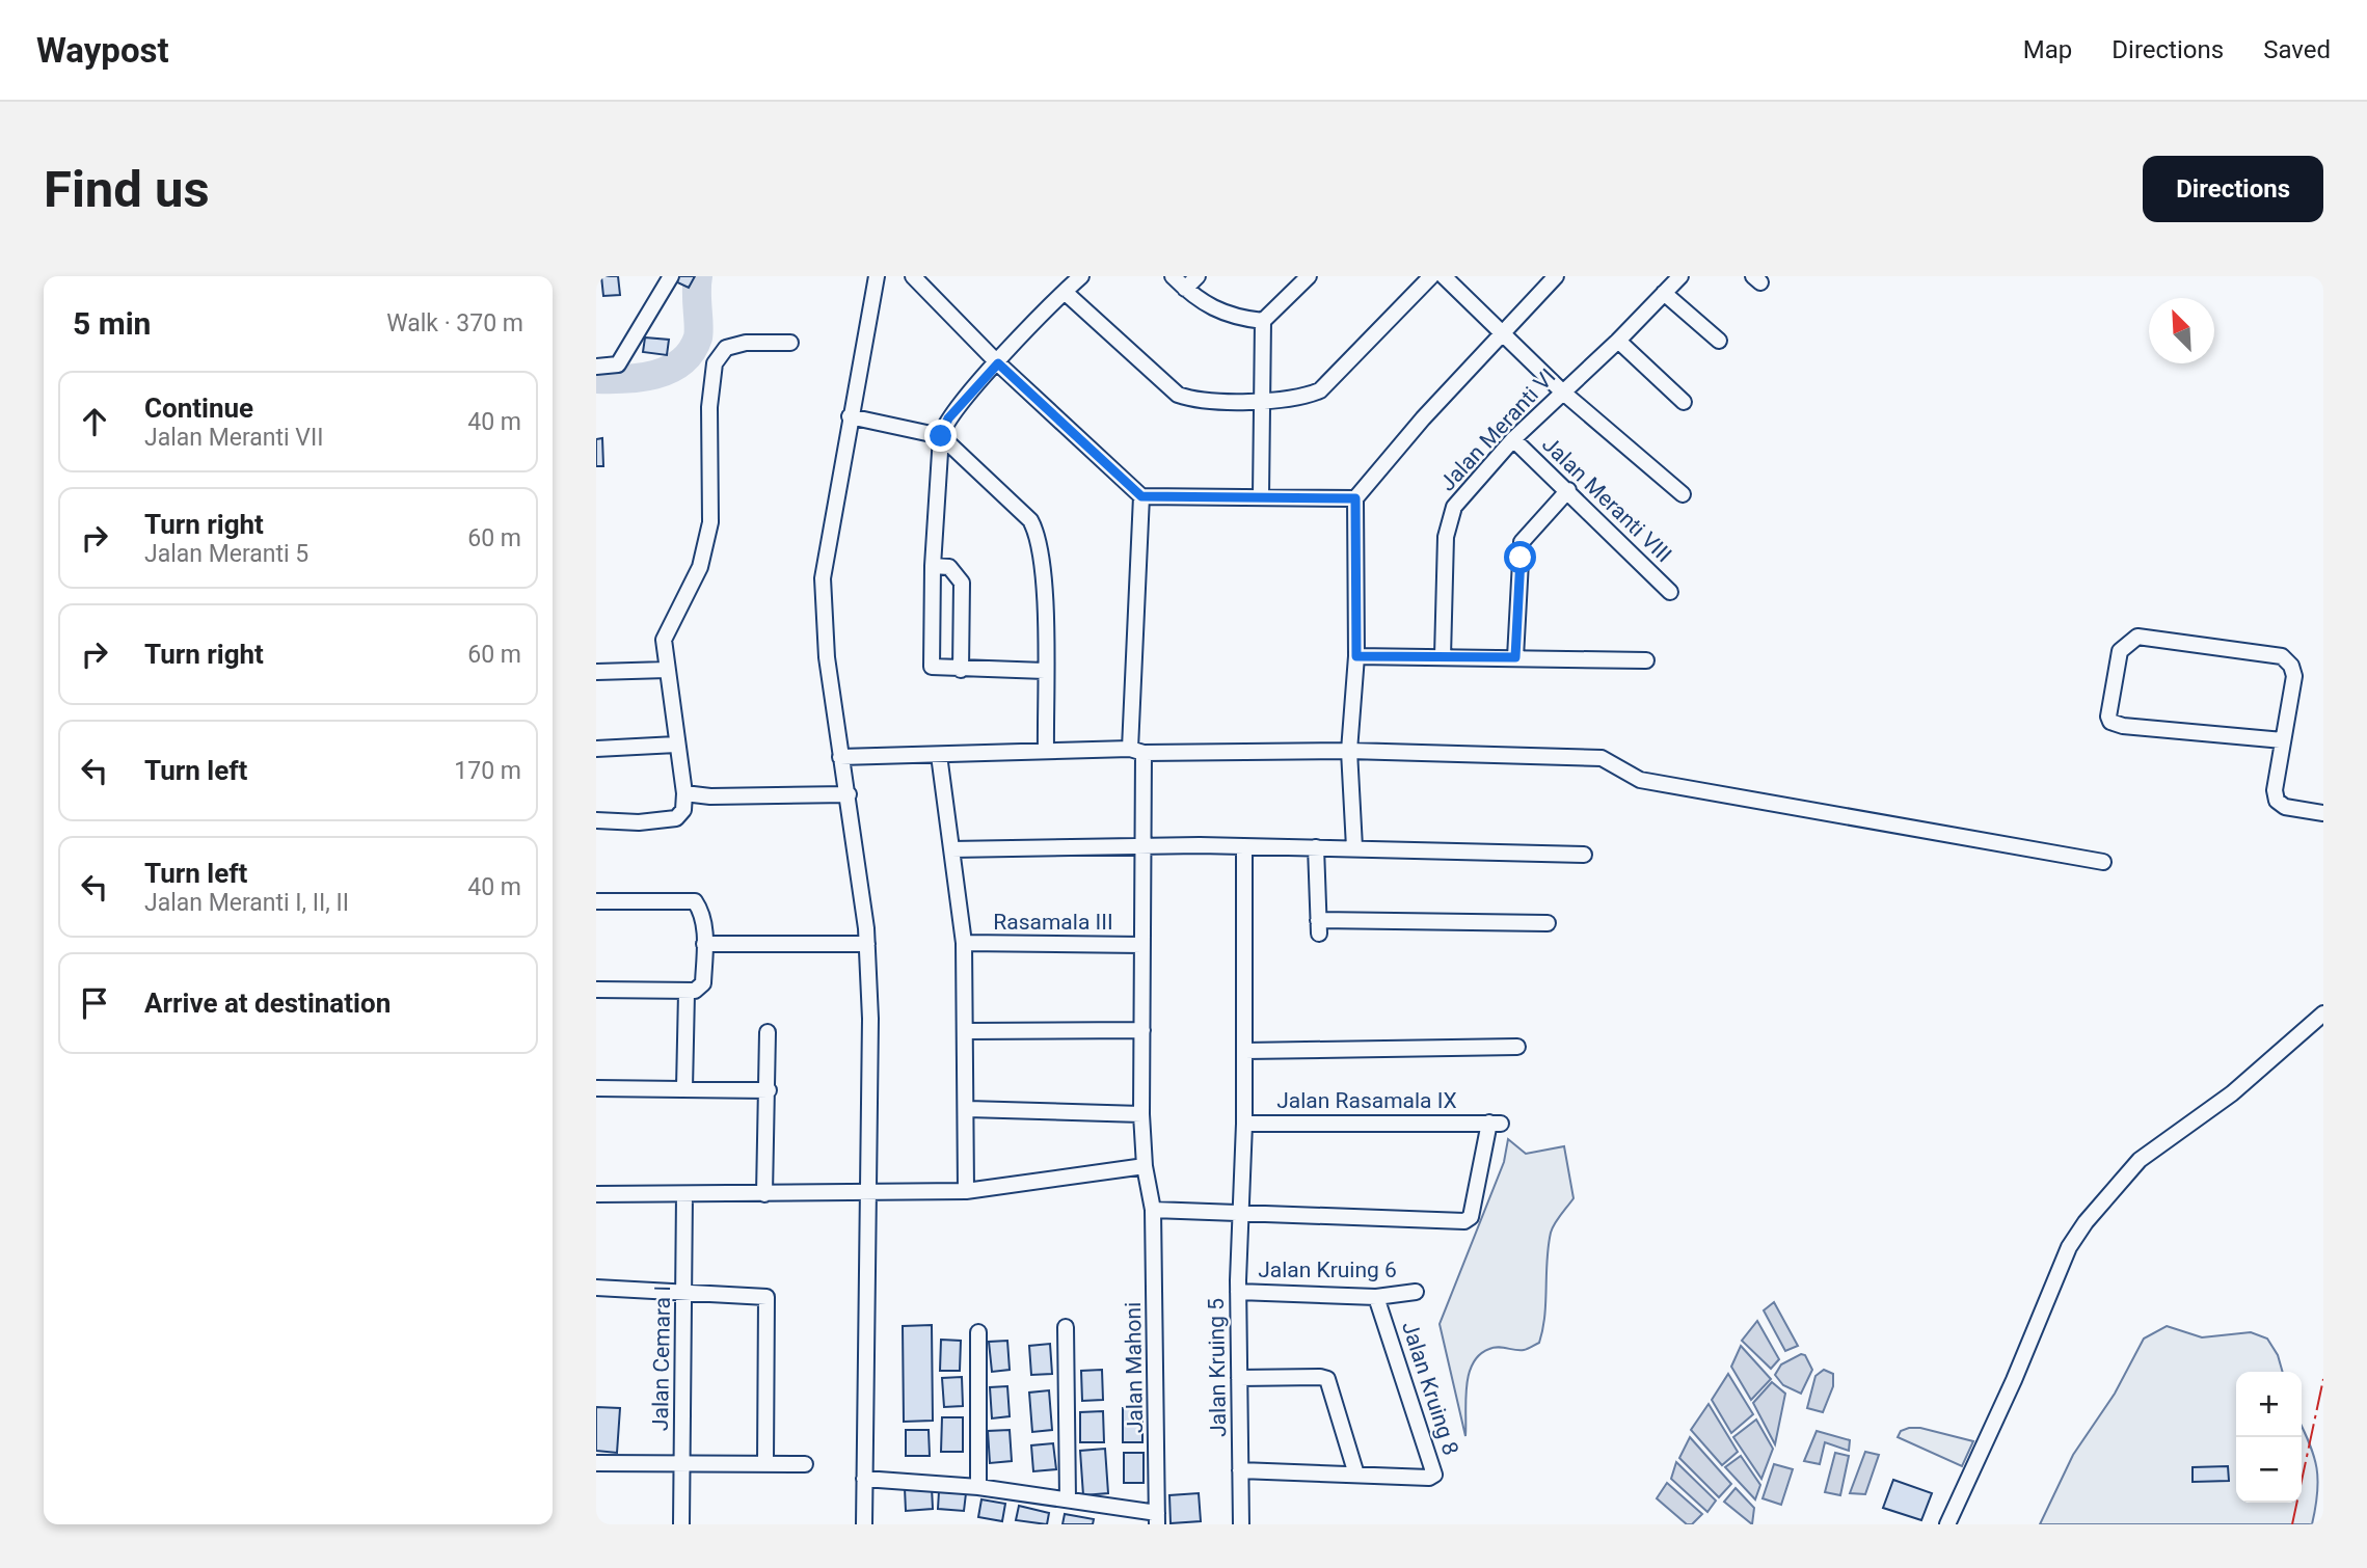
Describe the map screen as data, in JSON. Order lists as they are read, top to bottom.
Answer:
{
  "streets": {
    "street": [
      "Jalan Meranti VI",
      "Jalan Meranti VIII",
      "Rasamala III",
      "Jalan Rasamala IX",
      "Jalan Kruing 6",
      "Jalan Cemara I",
      "Jalan Mahoni",
      "Jalan Kruing 5",
      "Jalan Kruing 8"
    ]
  },
  "crossings": [
    ["Jalan Meranti VI", "Jalan Meranti VIII"],
    ["Rasamala III", "Jalan Mahoni"],
    ["Jalan Rasamala IX", "Jalan Kruing 5"],
    ["Jalan Kruing 6", "Jalan Kruing 5"],
    ["Jalan Kruing 6", "Jalan Kruing 8"],
    ["Jalan Kruing 5", "Jalan Kruing 8"]
  ],
  "north": "top left",
  "page": {
    "header": "Waypost",
    "nav": ["Map", "Directions", "Saved"],
    "buttons": "Directions",
    "title": "Find us",
    "heading": ["5 min", "Walk · 370 m"],
    "list": [
      ["Continue", "Jalan Meranti VII", "40 m"],
      ["Turn right", "Jalan Meranti 5", "60 m"],
      ["Turn right", "60 m"],
      ["Turn left", "170 m"],
      ["Turn left", "Jalan Meranti I, II, II", "40 m"],
      "Arrive at destination"
    ],
    "map_buttons": ["+", "−"]
  }
}
